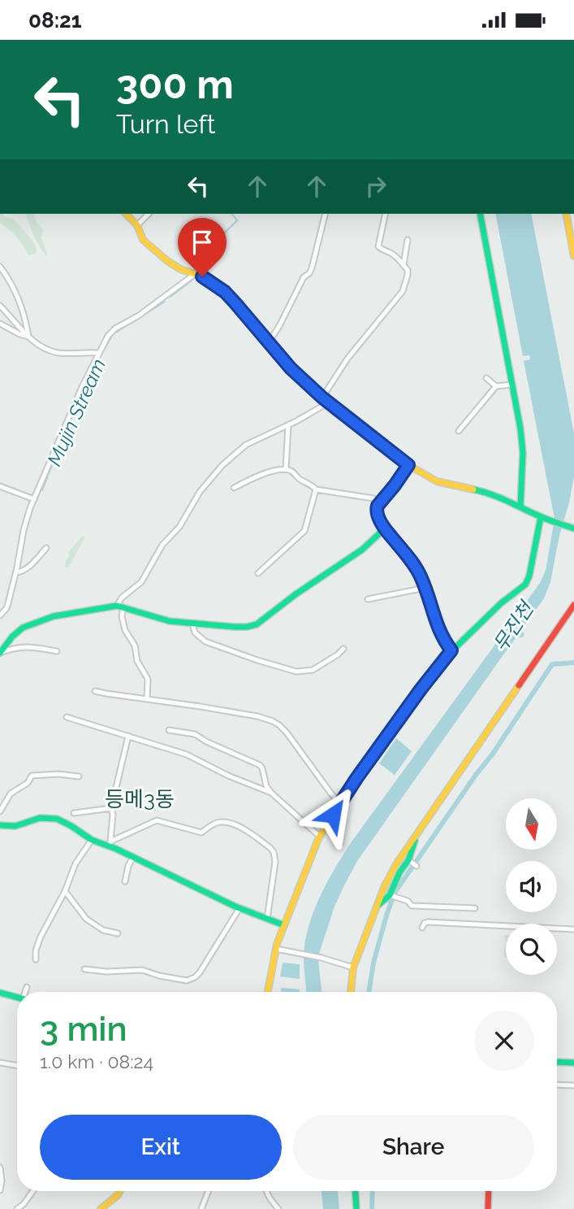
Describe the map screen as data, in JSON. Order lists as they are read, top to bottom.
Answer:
{
  "districts": ["등메3동"],
  "water": ["Mujin Stream", "무진천"],
  "north": "bottom",
  "page": {
    "status": "08:21",
    "turn": ["300 m", "Turn left"],
    "heading": ["3 min", "1.0 km · 08:24"],
    "buttons": ["Exit", "Share"]
  }
}
